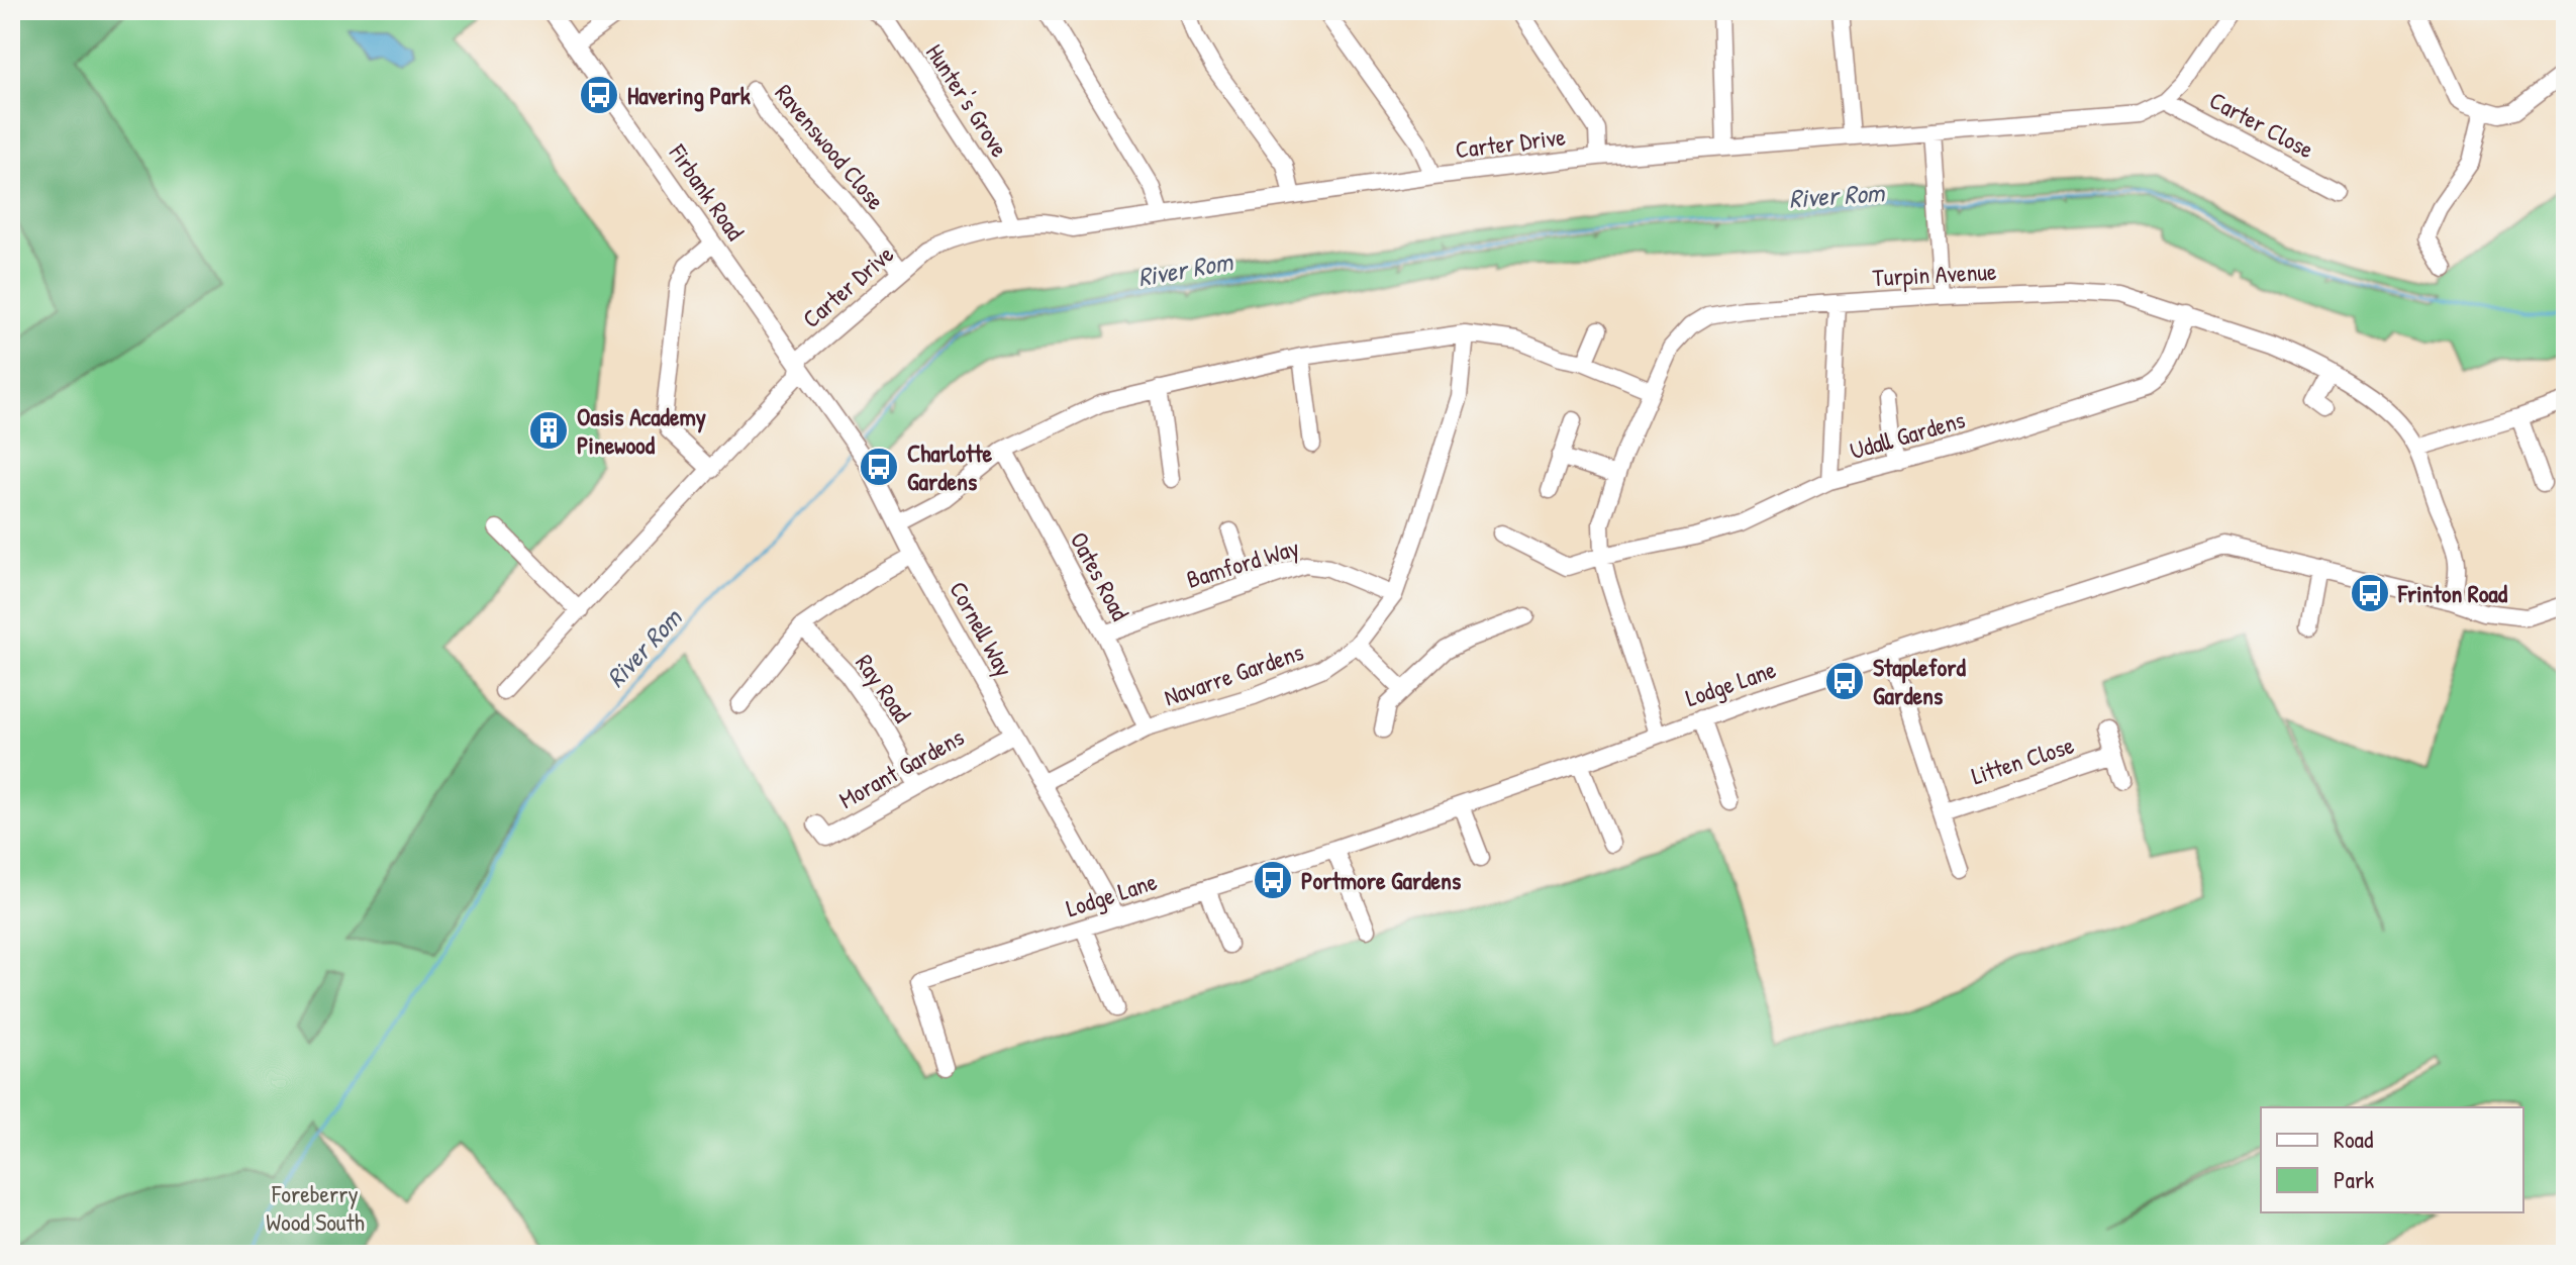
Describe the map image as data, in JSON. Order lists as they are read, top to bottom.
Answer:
{
  "streets": {
    "street": [
      "Hunter's Grove",
      "Carter Close",
      "Carter Drive",
      "Ravenswood Close",
      "Firbank Road",
      "Turpin Avenue",
      "Udall Gardens",
      "Bamford Way",
      "Oates Road",
      "Cornell Way",
      "Navarre Gardens",
      "Lodge Lane",
      "Ray Road",
      "Litten Close",
      "Morant Gardens"
    ]
  },
  "crossings": [
    ["Hunter's Grove", "Carter Drive"],
    ["Carter Close", "Carter Drive"],
    ["Carter Drive", "Ravenswood Close"],
    ["Carter Drive", "Firbank Road"],
    ["Carter Drive", "Cornell Way"],
    ["Firbank Road", "Cornell Way"],
    ["Turpin Avenue", "Udall Gardens"],
    ["Turpin Avenue", "Lodge Lane"],
    ["Bamford Way", "Oates Road"],
    ["Bamford Way", "Navarre Gardens"],
    ["Oates Road", "Navarre Gardens"],
    ["Cornell Way", "Navarre Gardens"],
    ["Cornell Way", "Lodge Lane"],
    ["Cornell Way", "Morant Gardens"],
    ["Ray Road", "Morant Gardens"]
  ],
  "water": ["River Rom"],
  "parks": ["Foreberry Wood South"],
  "places": {
    "bus stop": [
      "Havering Park",
      "Charlotte Gardens",
      "Frinton Road",
      "Stapleford Gardens",
      "Portmore Gardens"
    ],
    "building": ["Oasis Academy Pinewood"]
  },
  "legend": ["Road", "Park"]
}
